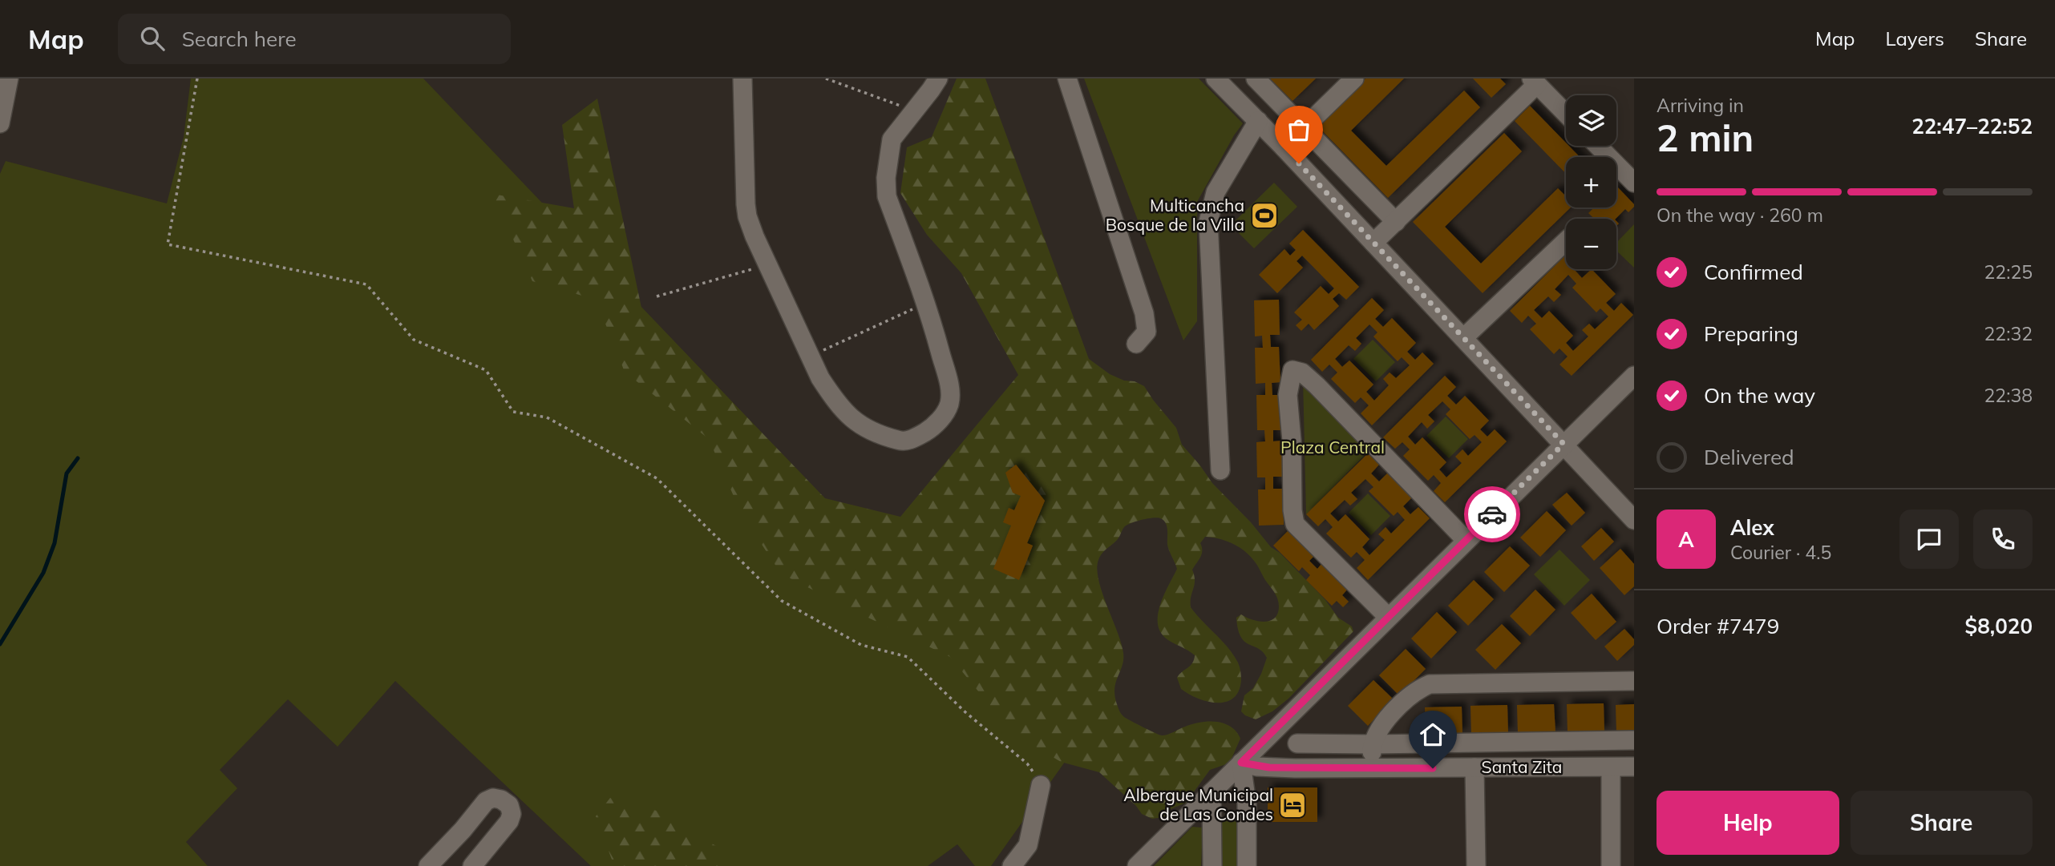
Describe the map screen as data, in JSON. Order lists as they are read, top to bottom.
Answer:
{
  "streets": {
    "street": ["Santa Zita"]
  },
  "parks": ["Plaza Central"],
  "places": {
    "sports": ["Multicancha Bosque de la Villa"],
    "hotel": ["Albergue Municipal de Las Condes"]
  },
  "page": {
    "header": "Map",
    "search": "Search here",
    "nav": ["Map", "Layers", "Share"],
    "heading": ["2 min", "Arriving in", "22:47–22:52"],
    "panel": [
      "Alex",
      "Courier · 4.5",
      "Order #7479",
      "$8,020"
    ],
    "map_buttons": ["+", "−"],
    "bar": "On the way · 260 m",
    "list": [
      ["Confirmed", "22:25"],
      ["Preparing", "22:32"],
      ["On the way", "22:38"],
      "Delivered"
    ],
    "round": "A",
    "buttons": ["Help", "Share"]
  }
}
